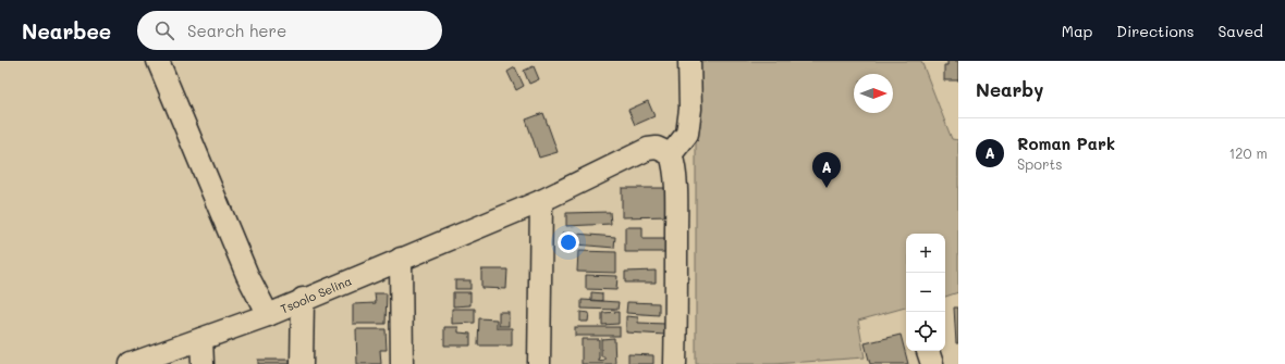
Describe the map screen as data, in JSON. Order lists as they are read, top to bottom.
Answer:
{
  "streets": {
    "street": ["Tsoolo Selina"]
  },
  "north": "right",
  "page": {
    "header": "Nearbee",
    "search": "Search here",
    "nav": ["Map", "Directions", "Saved"],
    "heading": "Nearby",
    "list": [
      {
        "mark": "A",
        "name": "Roman Park",
        "note": "Sports",
        "value": "120 m"
      }
    ],
    "pins": "A",
    "map_buttons": ["+", "−"]
  }
}
